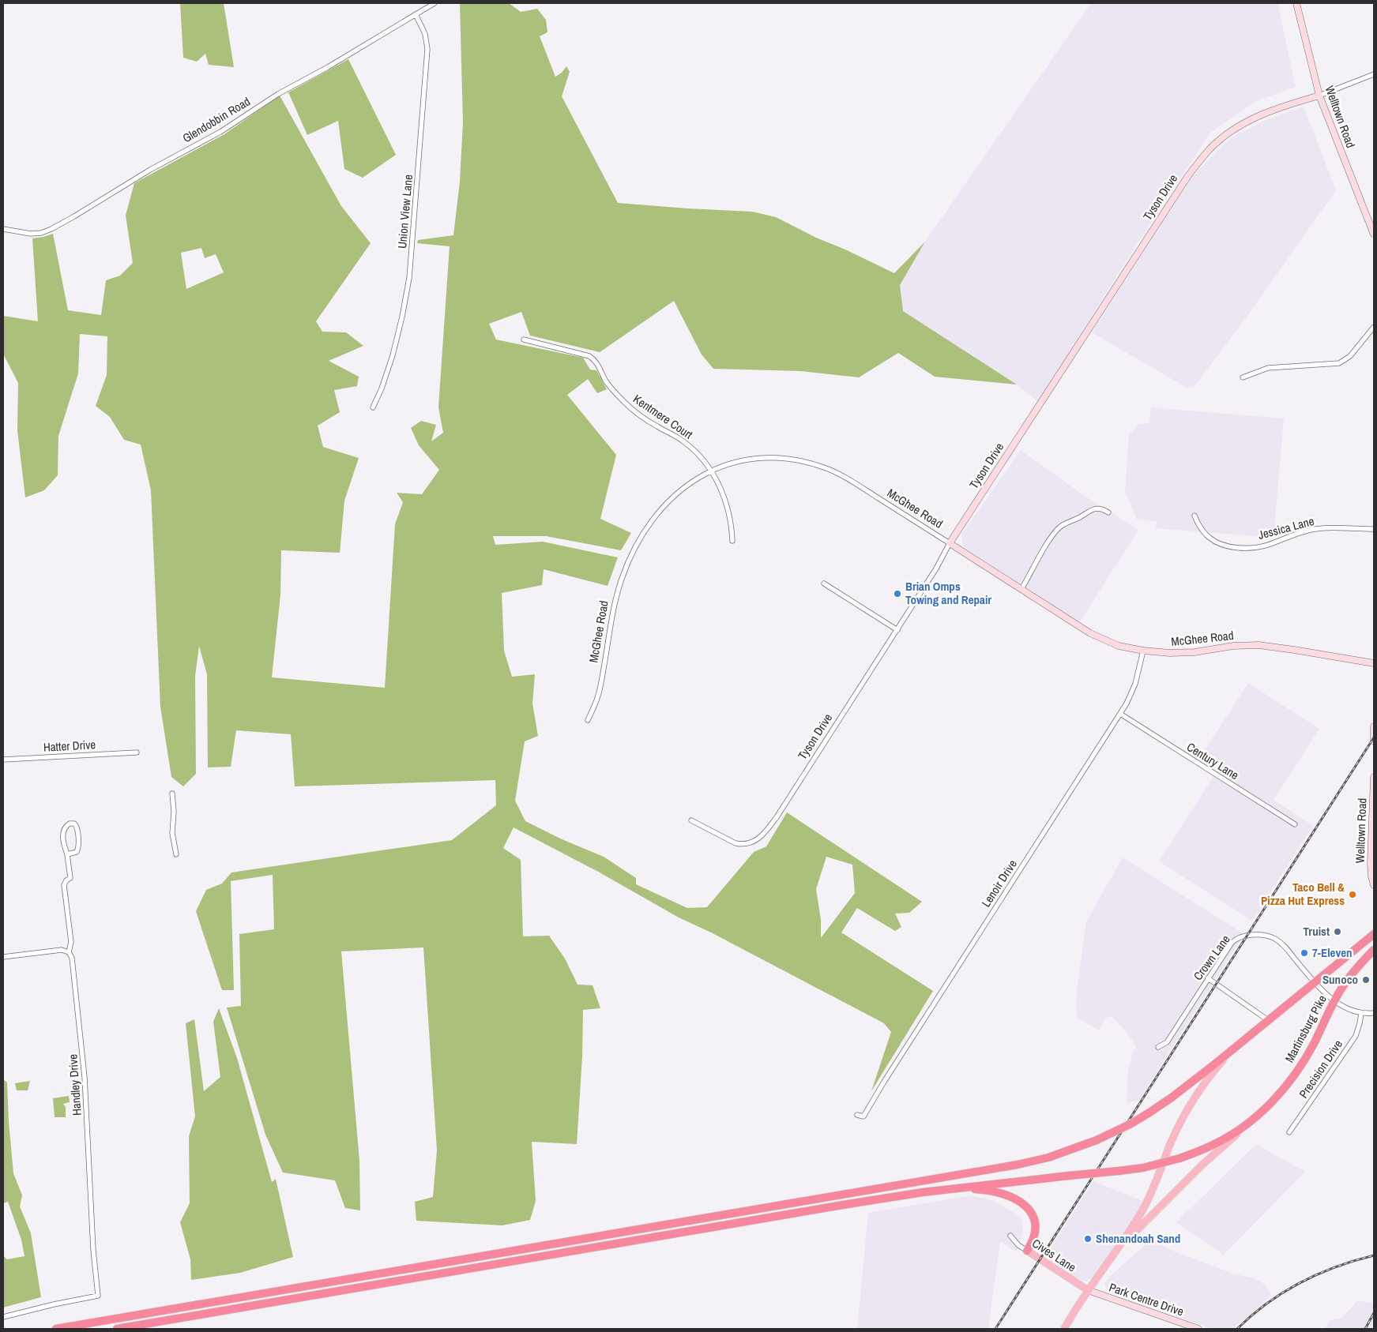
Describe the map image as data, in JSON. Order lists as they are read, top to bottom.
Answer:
{
  "streets": {
    "highway": ["Martinsburg Pike"],
    "main road": ["Cives Lane"],
    "street": [
      "Welltown Road",
      "Glendobbin Road",
      "Tyson Drive",
      "Union View Lane",
      "Kentmere Court",
      "McGhee Road",
      "Jessica Lane",
      "Hatter Drive",
      "Century Lane",
      "Lenoir Drive",
      "Crown Lane",
      "Precision Drive",
      "Handley Drive",
      "Park Centre Drive"
    ]
  },
  "crossings": [
    ["Welltown Road", "Tyson Drive"],
    ["Glendobbin Road", "Union View Lane"],
    ["Tyson Drive", "McGhee Road"],
    ["Kentmere Court", "McGhee Road"],
    ["McGhee Road", "Lenoir Drive"],
    ["Century Lane", "Lenoir Drive"],
    ["Crown Lane", "Martinsburg Pike"],
    ["Crown Lane", "Precision Drive"],
    ["Cives Lane", "Park Centre Drive"]
  ],
  "places": [
    "Brian Omps Towing and Repair",
    "Taco Bell & Pizza Hut Express",
    "Truist",
    "7-Eleven",
    "Sunoco",
    "Shenandoah Sand"
  ]
}
